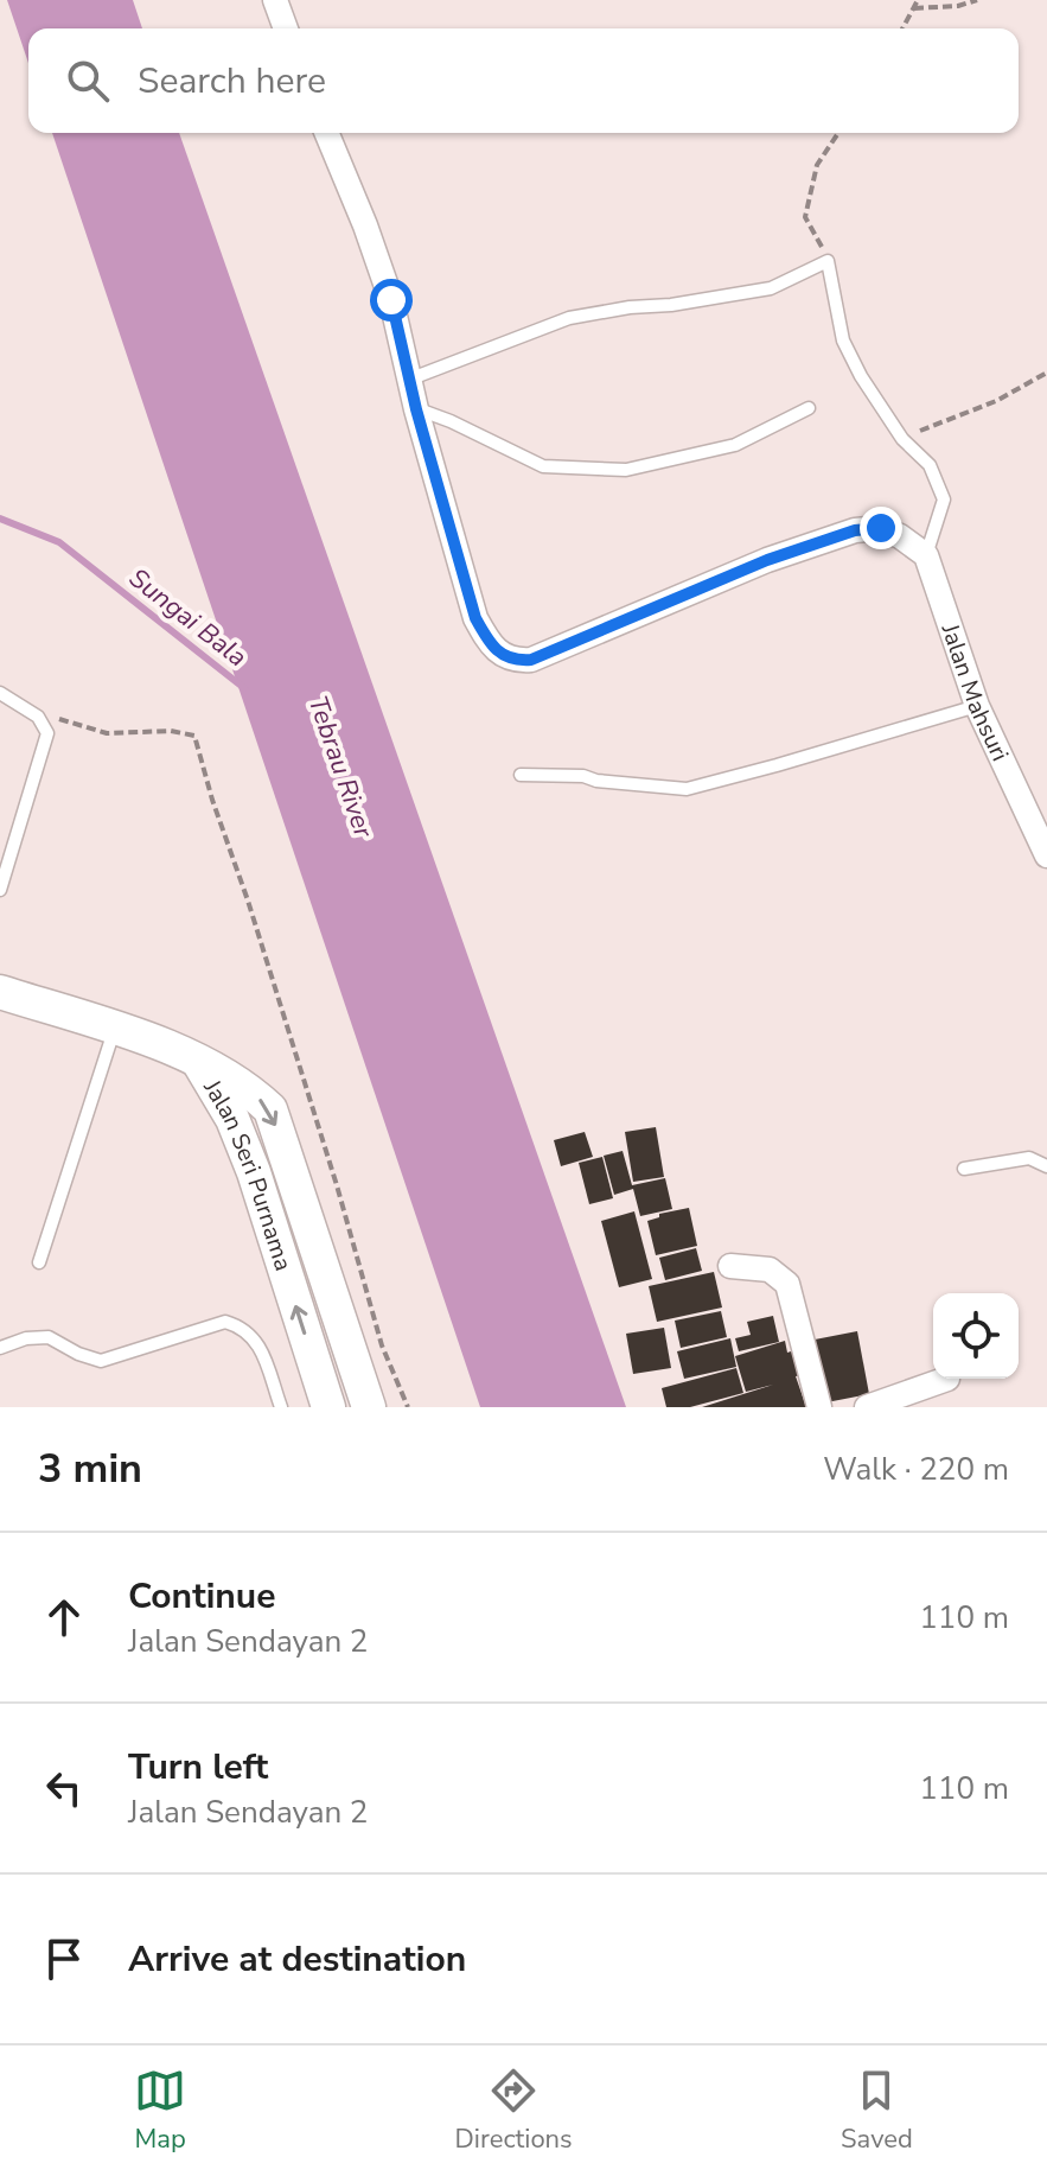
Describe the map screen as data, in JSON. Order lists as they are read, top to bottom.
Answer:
{
  "streets": {
    "street": ["Jalan Mahsuri", "Jalan Seri Purnama"]
  },
  "water": ["Sungai Bala", "Tebrau River"],
  "page": {
    "search": "Search here",
    "heading": ["3 min", "Walk · 220 m"],
    "list": [
      ["Continue", "Jalan Sendayan 2", "110 m"],
      ["Turn left", "Jalan Sendayan 2", "110 m"],
      "Arrive at destination"
    ],
    "nav": ["Map", "Directions", "Saved"]
  }
}
